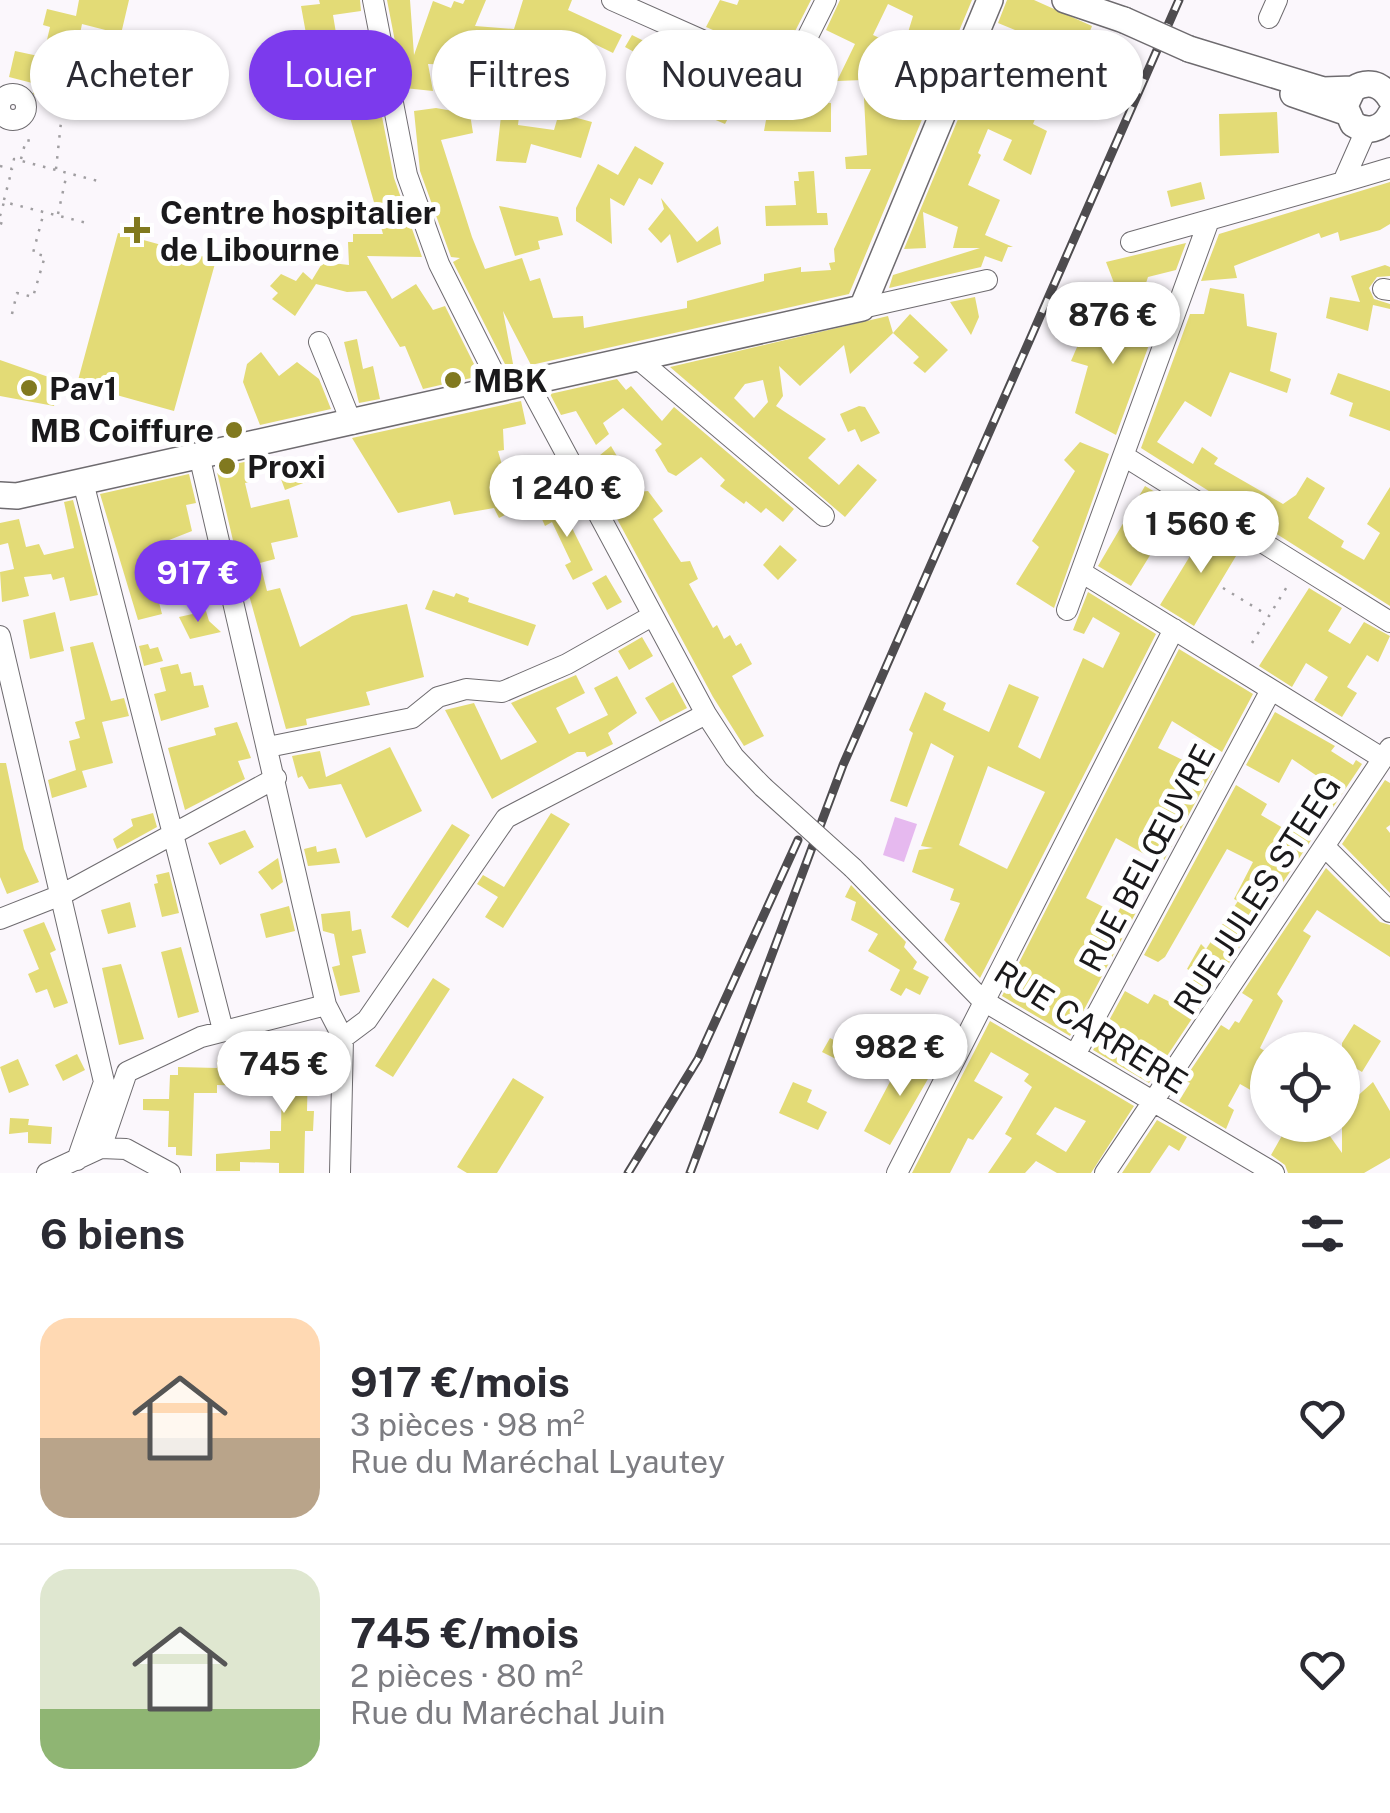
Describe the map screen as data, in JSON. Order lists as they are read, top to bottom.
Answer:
{
  "streets": {
    "street": ["RUE BELŒUVRE", "RUE JULES STEEG", "RUE CARRERE"]
  },
  "crossings": [
    ["RUE BELŒUVRE", "RUE CARRERE"],
    ["RUE JULES STEEG", "RUE CARRERE"]
  ],
  "places": {
    "health": ["Centre hospitalier de Libourne"],
    "other": [
      "MBK",
      "Pav1",
      "MB Coiffure",
      "Proxi"
    ]
  },
  "page": {
    "chip": [
      "Acheter",
      "Louer",
      "Filtres",
      "Nouveau",
      "Appartement"
    ],
    "price": [
      "876 €",
      "1 240 €",
      "1 560 €",
      "917 €",
      "982 €",
      "745 €"
    ],
    "heading": "6 biens",
    "list": [
      {
        "name": "917 €/mois",
        "note": "3 pièces · 98 m² · Rue du Maréchal Lyautey"
      },
      {
        "name": "745 €/mois",
        "note": "2 pièces · 80 m² · Rue du Maréchal Juin"
      }
    ]
  }
}
